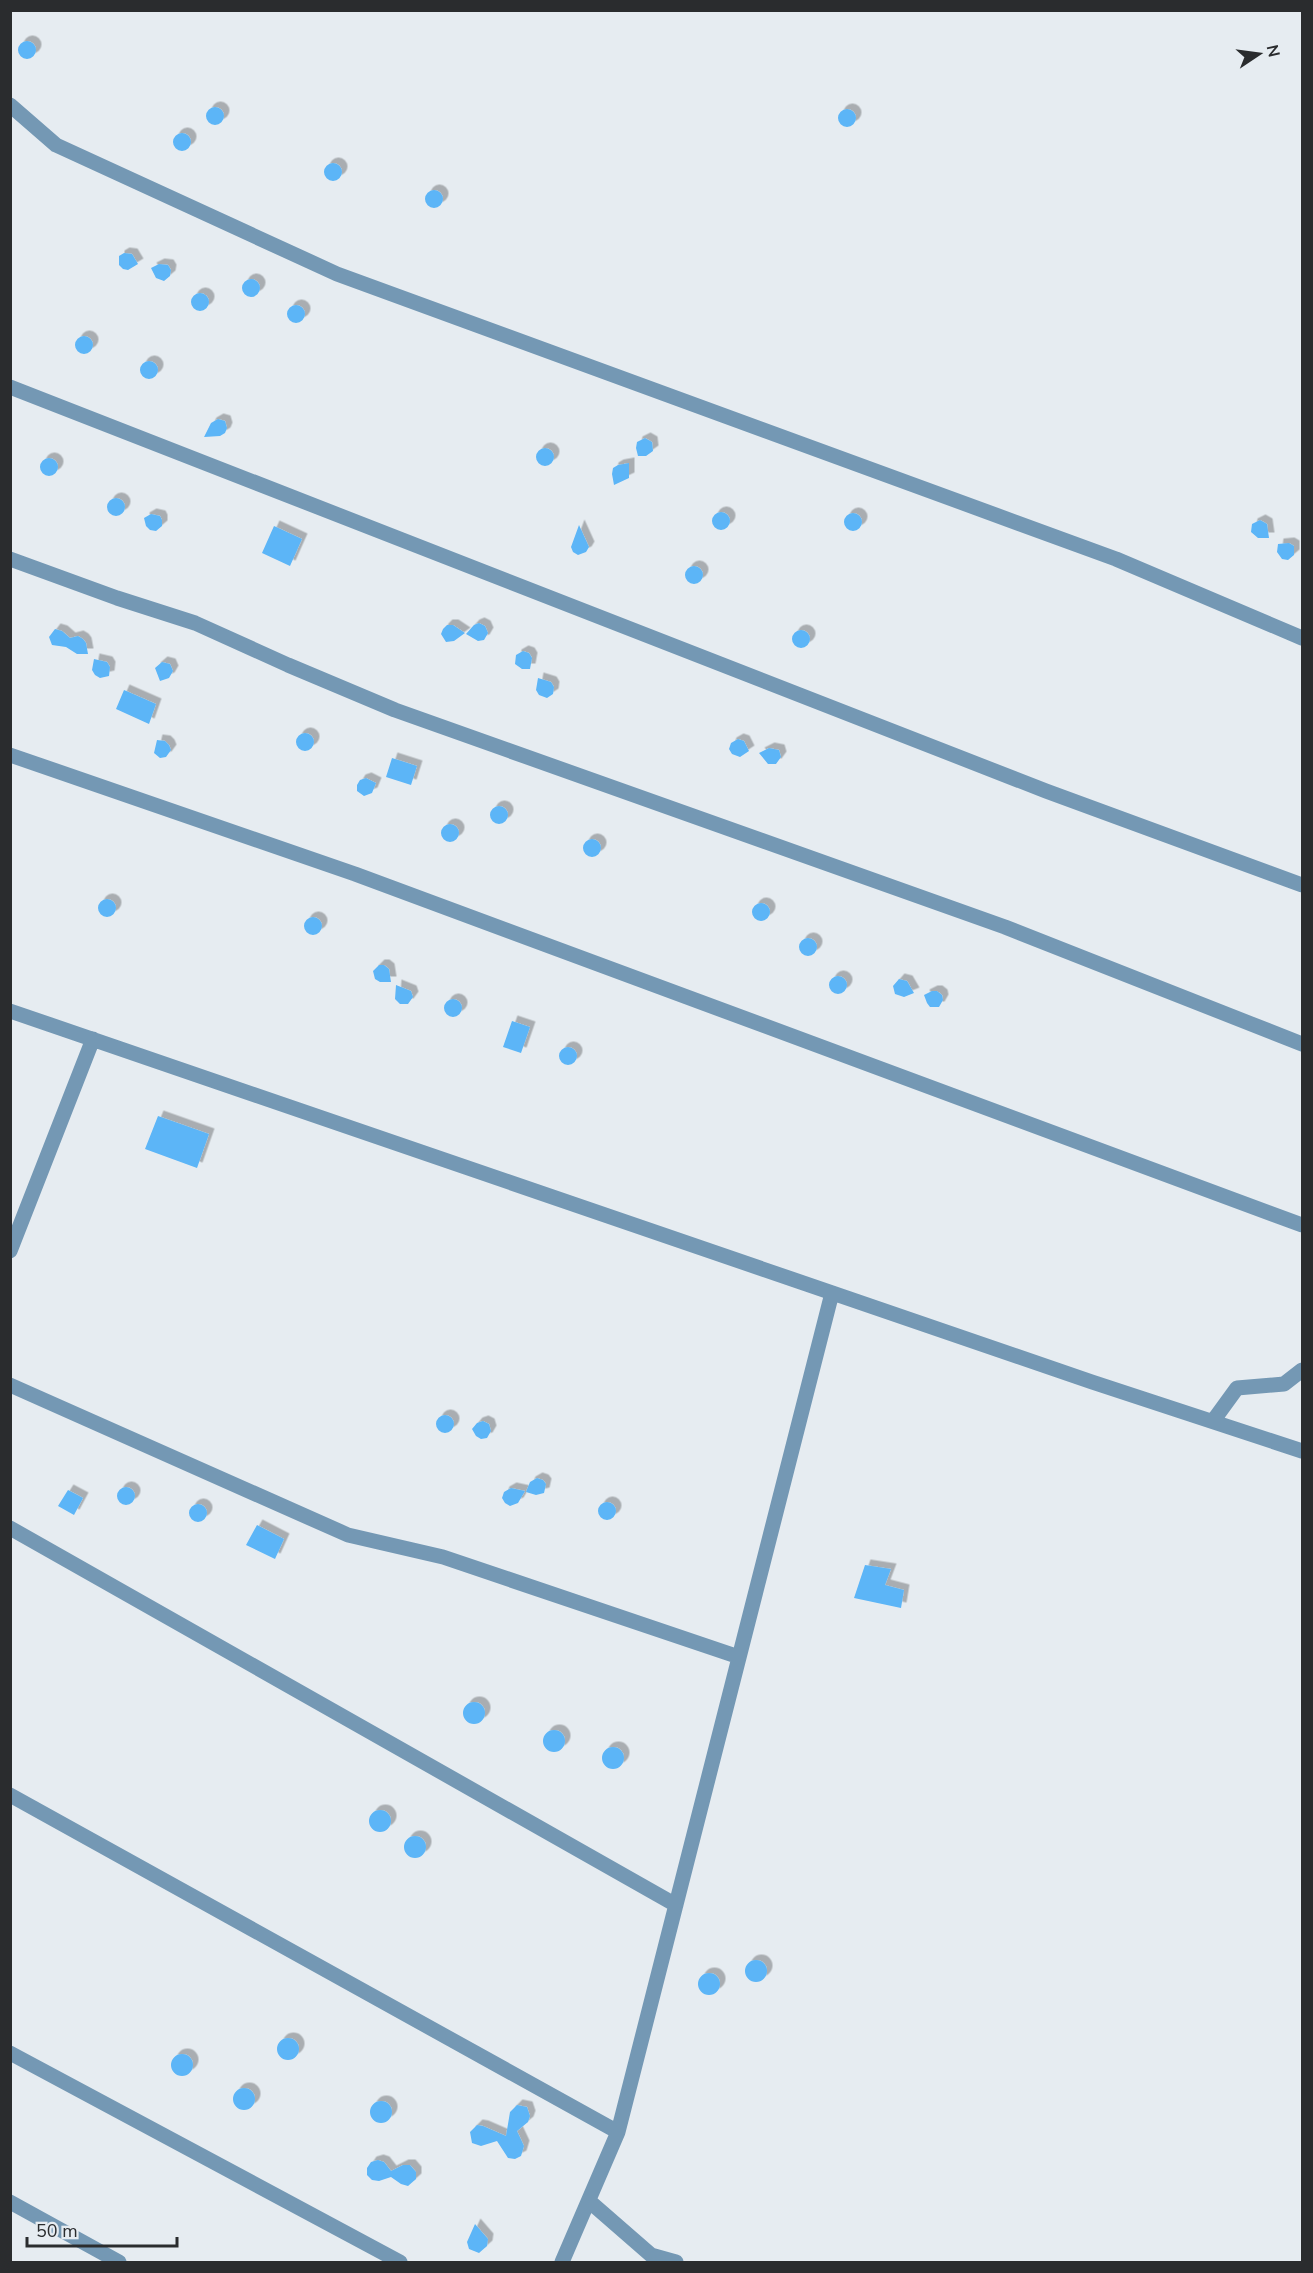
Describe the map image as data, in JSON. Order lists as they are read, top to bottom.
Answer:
{
  "scale_bar": "50 m",
  "north": "right"
}
